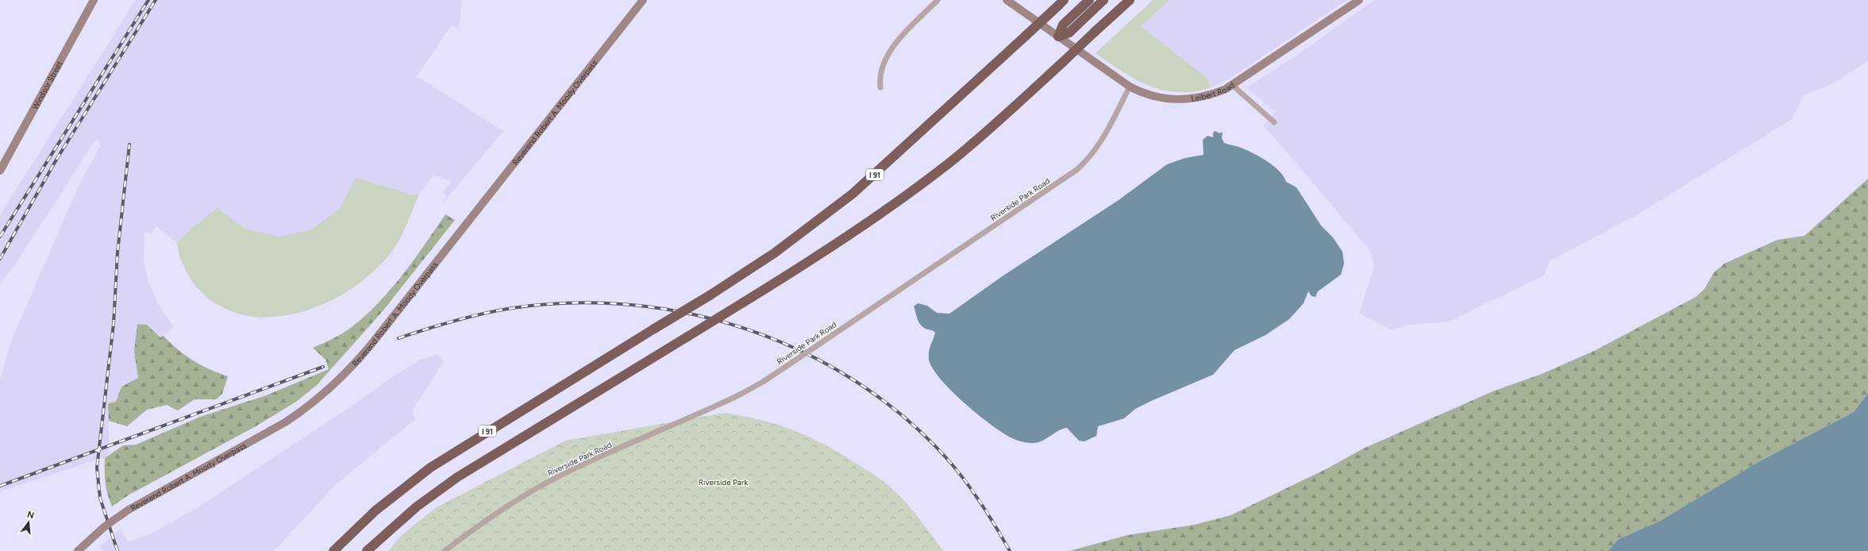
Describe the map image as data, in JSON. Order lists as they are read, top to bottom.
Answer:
{
  "streets": {
    "highway": ["I 91"],
    "main road": ["Windsor Street", "Leibert Road", "Reverend Robert A. Moody Overpass"],
    "street": ["Riverside Park Road"]
  },
  "crossings": [
    ["Leibert Road", "Riverside Park Road"]
  ],
  "parks": ["Riverside Park"],
  "north": "top"
}
